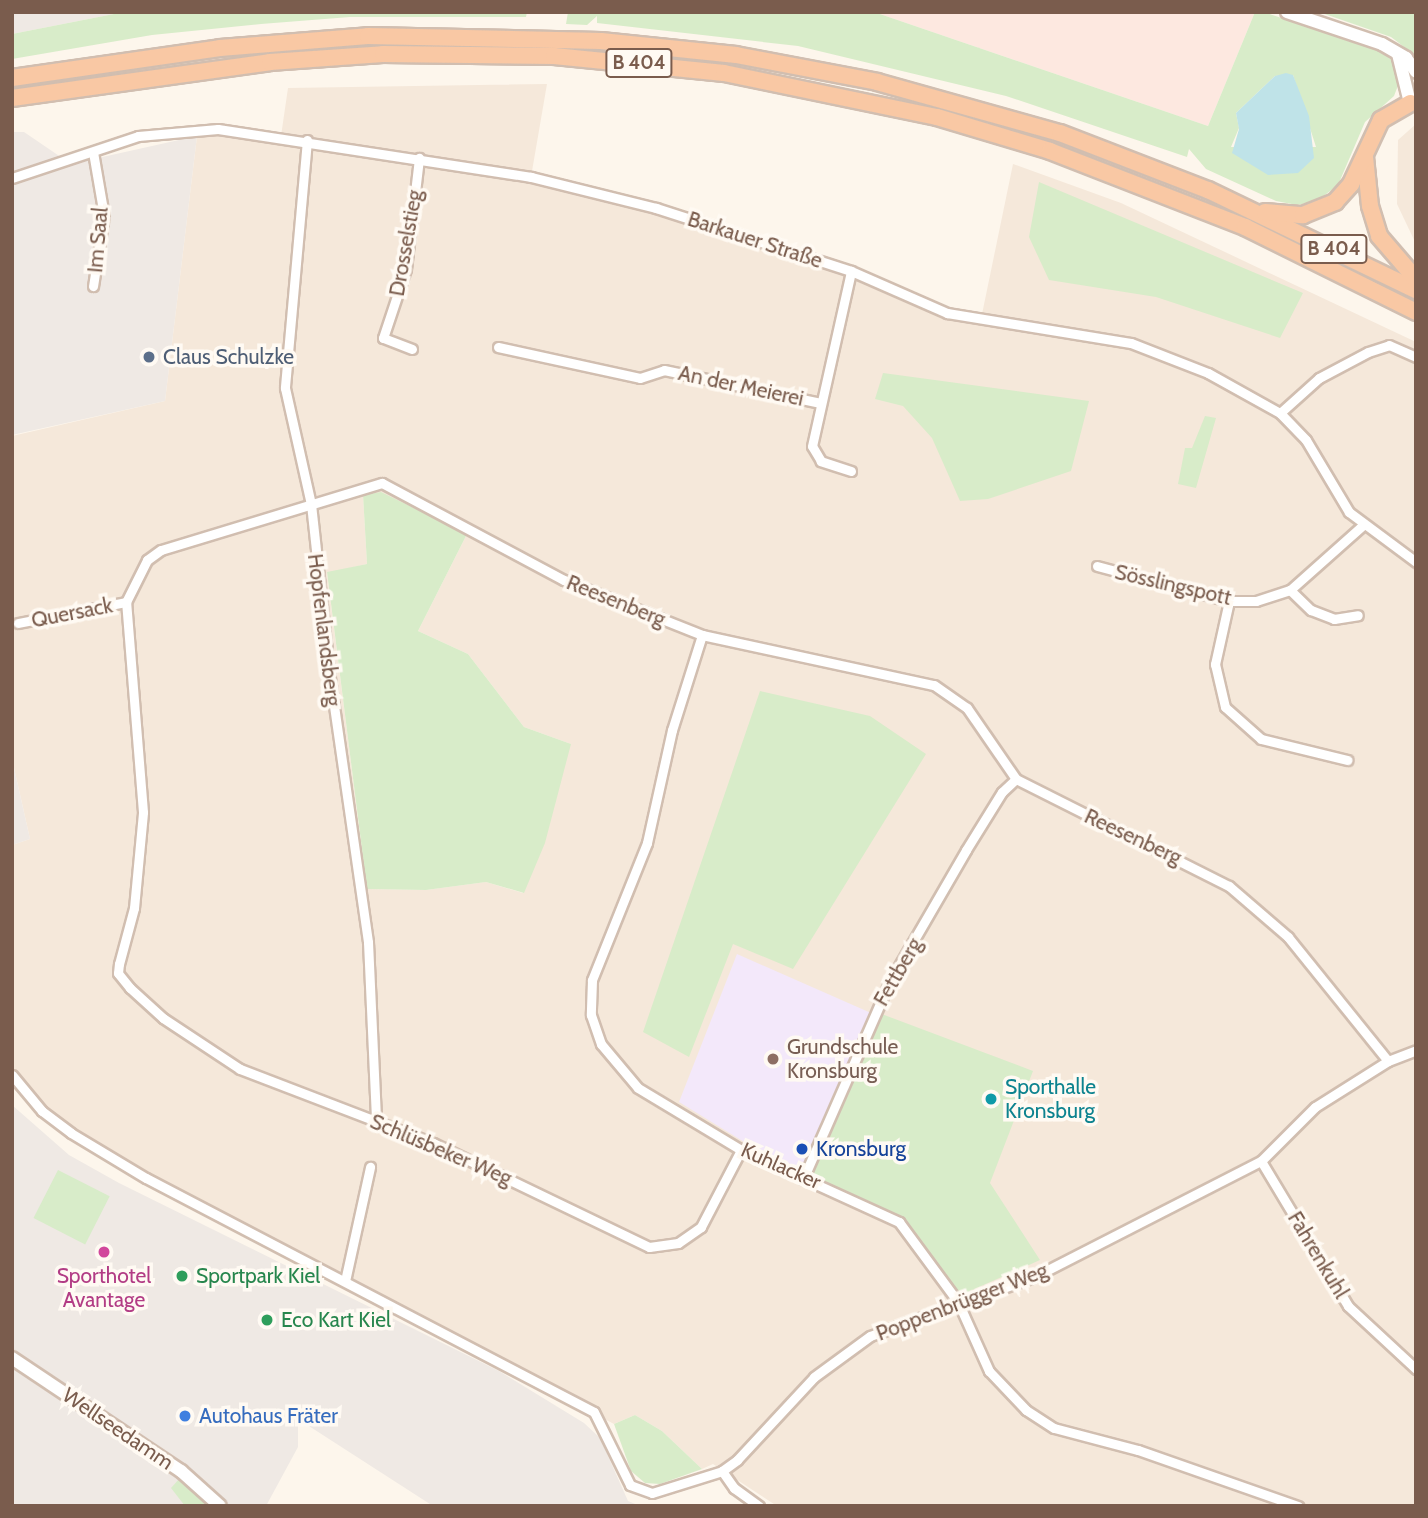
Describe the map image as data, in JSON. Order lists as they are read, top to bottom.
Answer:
{
  "streets": {
    "highway": ["B 404"],
    "main road": ["Wellseedamm"],
    "street": [
      "Im Saal",
      "Barkauer Straße",
      "Drosselstieg",
      "An der Meierei",
      "Sösslingspott",
      "Reesenberg",
      "Quersack",
      "Hopfenlandsberg",
      "Fettberg",
      "Schlüsbeker Weg",
      "Kuhlacker",
      "Fahrenkuhl",
      "Poppenbrügger Weg"
    ]
  },
  "crossings": [
    ["Im Saal", "Barkauer Straße"],
    ["Barkauer Straße", "Drosselstieg"],
    ["Barkauer Straße", "Sösslingspott"],
    ["Barkauer Straße", "Hopfenlandsberg"],
    ["Reesenberg", "Quersack"],
    ["Reesenberg", "Hopfenlandsberg"],
    ["Reesenberg", "Fettberg"],
    ["Reesenberg", "Schlüsbeker Weg"],
    ["Reesenberg", "Kuhlacker"],
    ["Reesenberg", "Poppenbrügger Weg"],
    ["Quersack", "Schlüsbeker Weg"],
    ["Hopfenlandsberg", "Schlüsbeker Weg"],
    ["Fettberg", "Kuhlacker"],
    ["Schlüsbeker Weg", "Kuhlacker"],
    ["Kuhlacker", "Poppenbrügger Weg"],
    ["Fahrenkuhl", "Poppenbrügger Weg"]
  ],
  "places": [
    "Claus Schulzke",
    "Grundschule Kronsburg",
    "Sporthalle Kronsburg",
    "Kronsburg",
    "Sporthotel Avantage",
    "Sportpark Kiel",
    "Eco Kart Kiel",
    "Autohaus Fräter"
  ]
}
